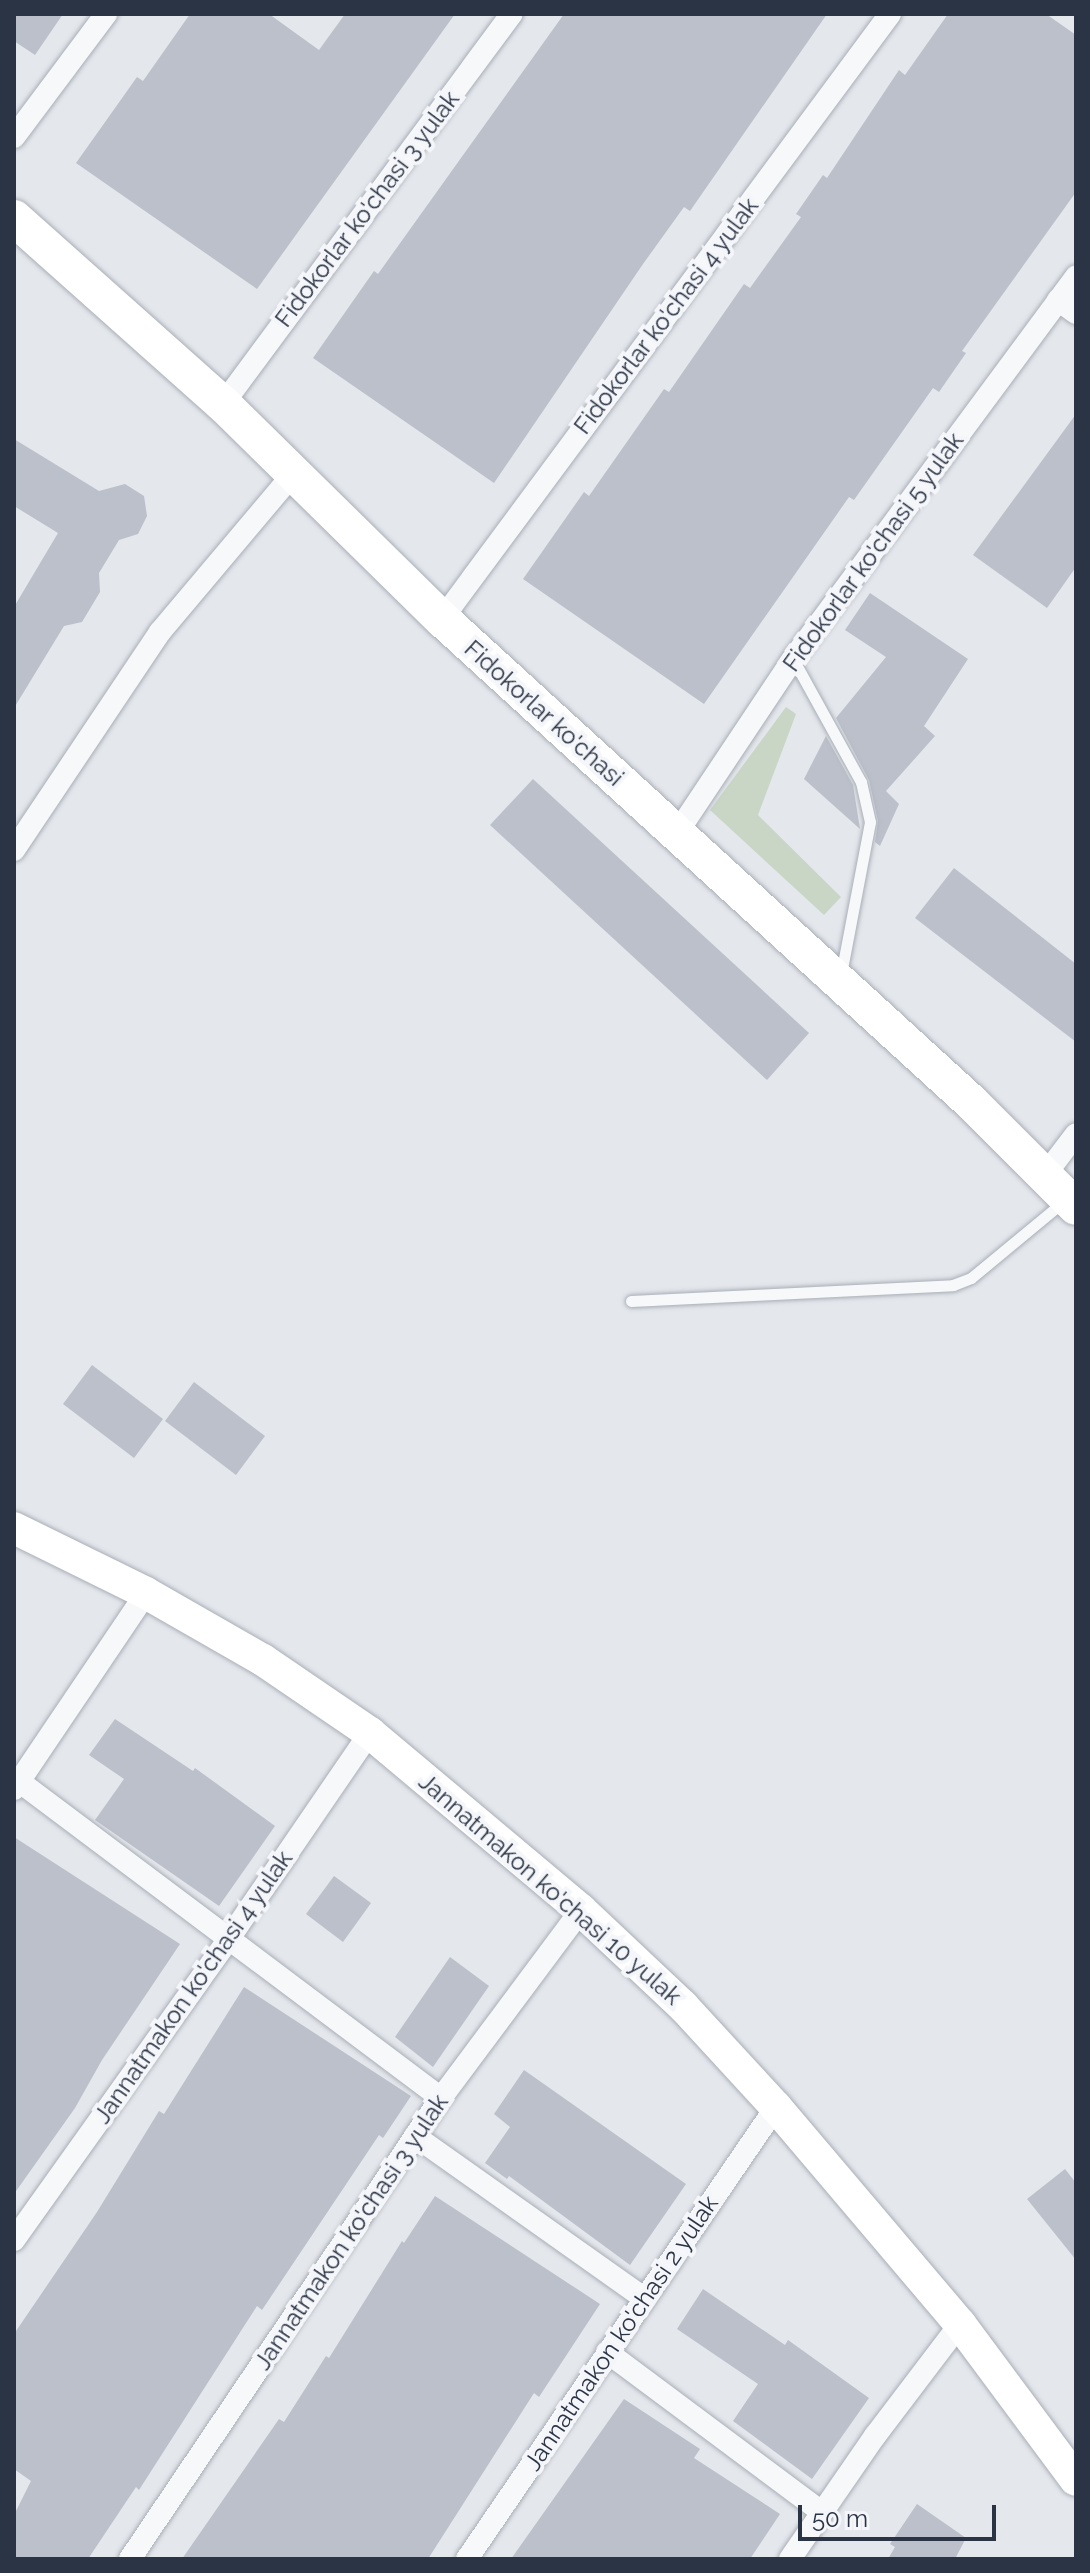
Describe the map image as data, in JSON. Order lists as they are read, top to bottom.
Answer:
{
  "streets": {
    "main road": ["Fidokorlar ko'chasi"],
    "street": [
      "Fidokorlar ko'chasi 3 yulak",
      "Fidokorlar ko'chasi 4 yulak",
      "Fidokorlar ko'chasi 5 yulak",
      "Jannatmakon ko'chasi 10 yulak",
      "Jannatmakon ko'chasi 4 yulak",
      "Jannatmakon ko'chasi 3 yulak",
      "Jannatmakon ko'chasi 2 yulak"
    ]
  },
  "crossings": [
    ["Fidokorlar ko'chasi 3 yulak", "Fidokorlar ko'chasi"],
    ["Fidokorlar ko'chasi 4 yulak", "Fidokorlar ko'chasi"],
    ["Fidokorlar ko'chasi 5 yulak", "Fidokorlar ko'chasi"],
    ["Jannatmakon ko'chasi 10 yulak", "Jannatmakon ko'chasi 4 yulak"],
    ["Jannatmakon ko'chasi 10 yulak", "Jannatmakon ko'chasi 3 yulak"],
    ["Jannatmakon ko'chasi 10 yulak", "Jannatmakon ko'chasi 2 yulak"]
  ],
  "scale_bar": "50 m"
}
